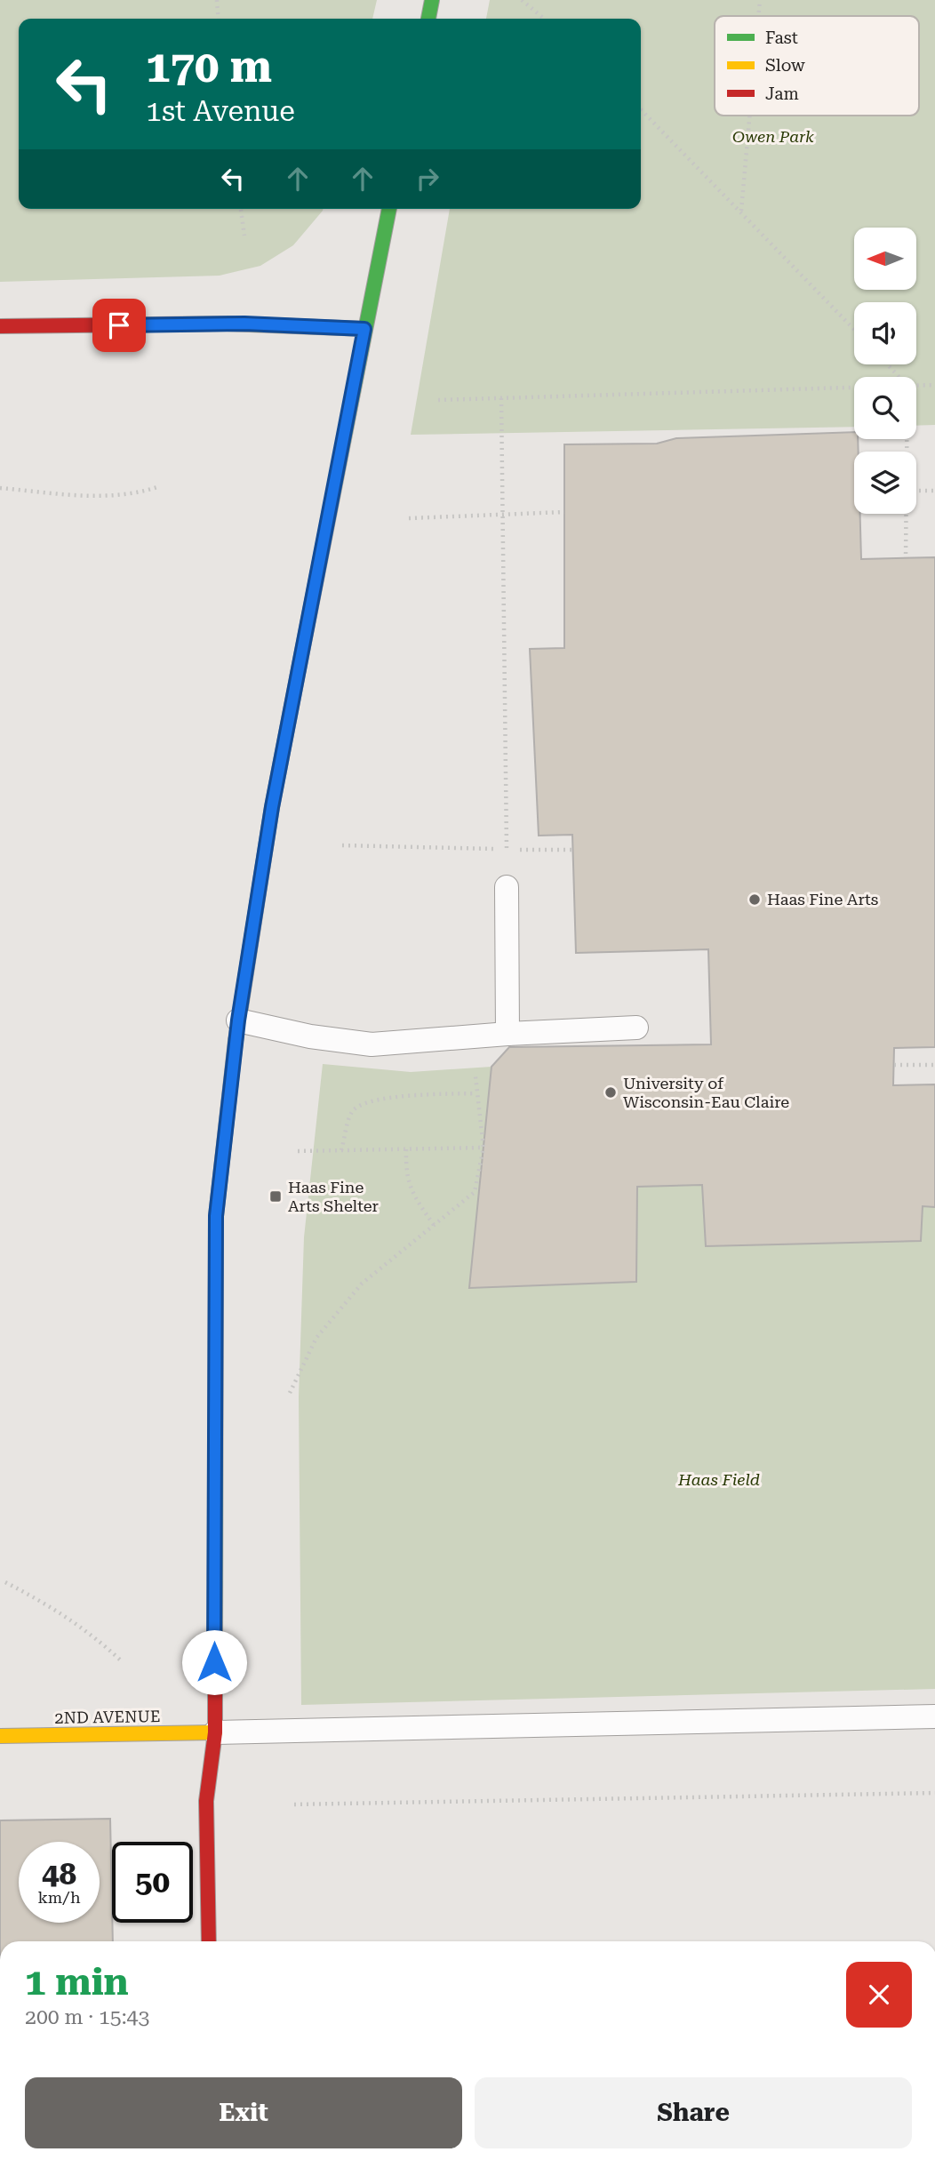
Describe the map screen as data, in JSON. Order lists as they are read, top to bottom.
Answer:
{
  "streets": {
    "main road": ["2ND AVENUE"]
  },
  "parks": ["Owen Park", "Haas Field"],
  "places": {
    "other": ["Haas Fine Arts", "University of Wisconsin-Eau Claire"],
    "transit": ["Haas Fine Arts Shelter"]
  },
  "legend": ["Fast", "Slow", "Jam"],
  "north": "left",
  "page": {
    "turn": ["170 m", "1st Avenue"],
    "speed": "48 km/h",
    "limit": "50",
    "heading": ["1 min", "200 m · 15:43"],
    "buttons": ["Exit", "Share"]
  }
}
